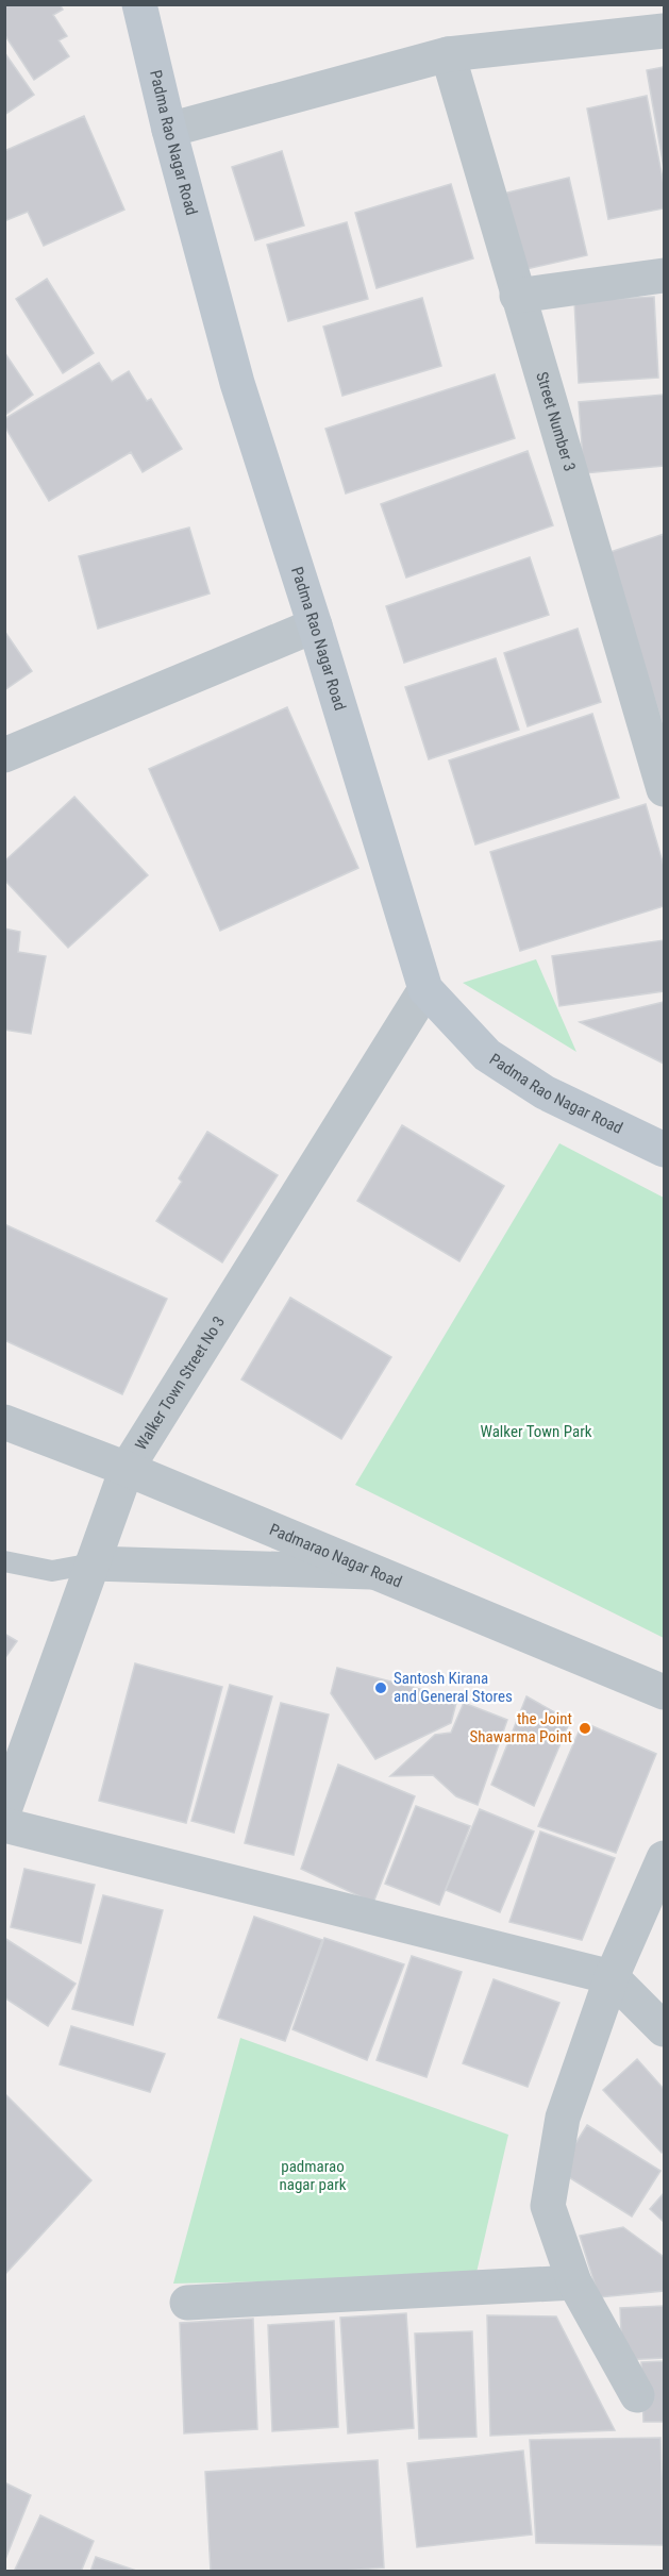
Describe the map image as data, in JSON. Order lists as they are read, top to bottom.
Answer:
{
  "streets": {
    "main road": ["Padma Rao Nagar Road"],
    "street": ["Street Number 3", "Walker Town Street No 3", "Padmarao Nagar Road"]
  },
  "crossings": [
    ["Padma Rao Nagar Road", "Walker Town Street No 3"],
    ["Walker Town Street No 3", "Padmarao Nagar Road"]
  ],
  "parks": ["Walker Town Park", "padmarao nagar park"],
  "places": ["Santosh Kirana and General Stores", "the Joint Shawarma Point"]
}
